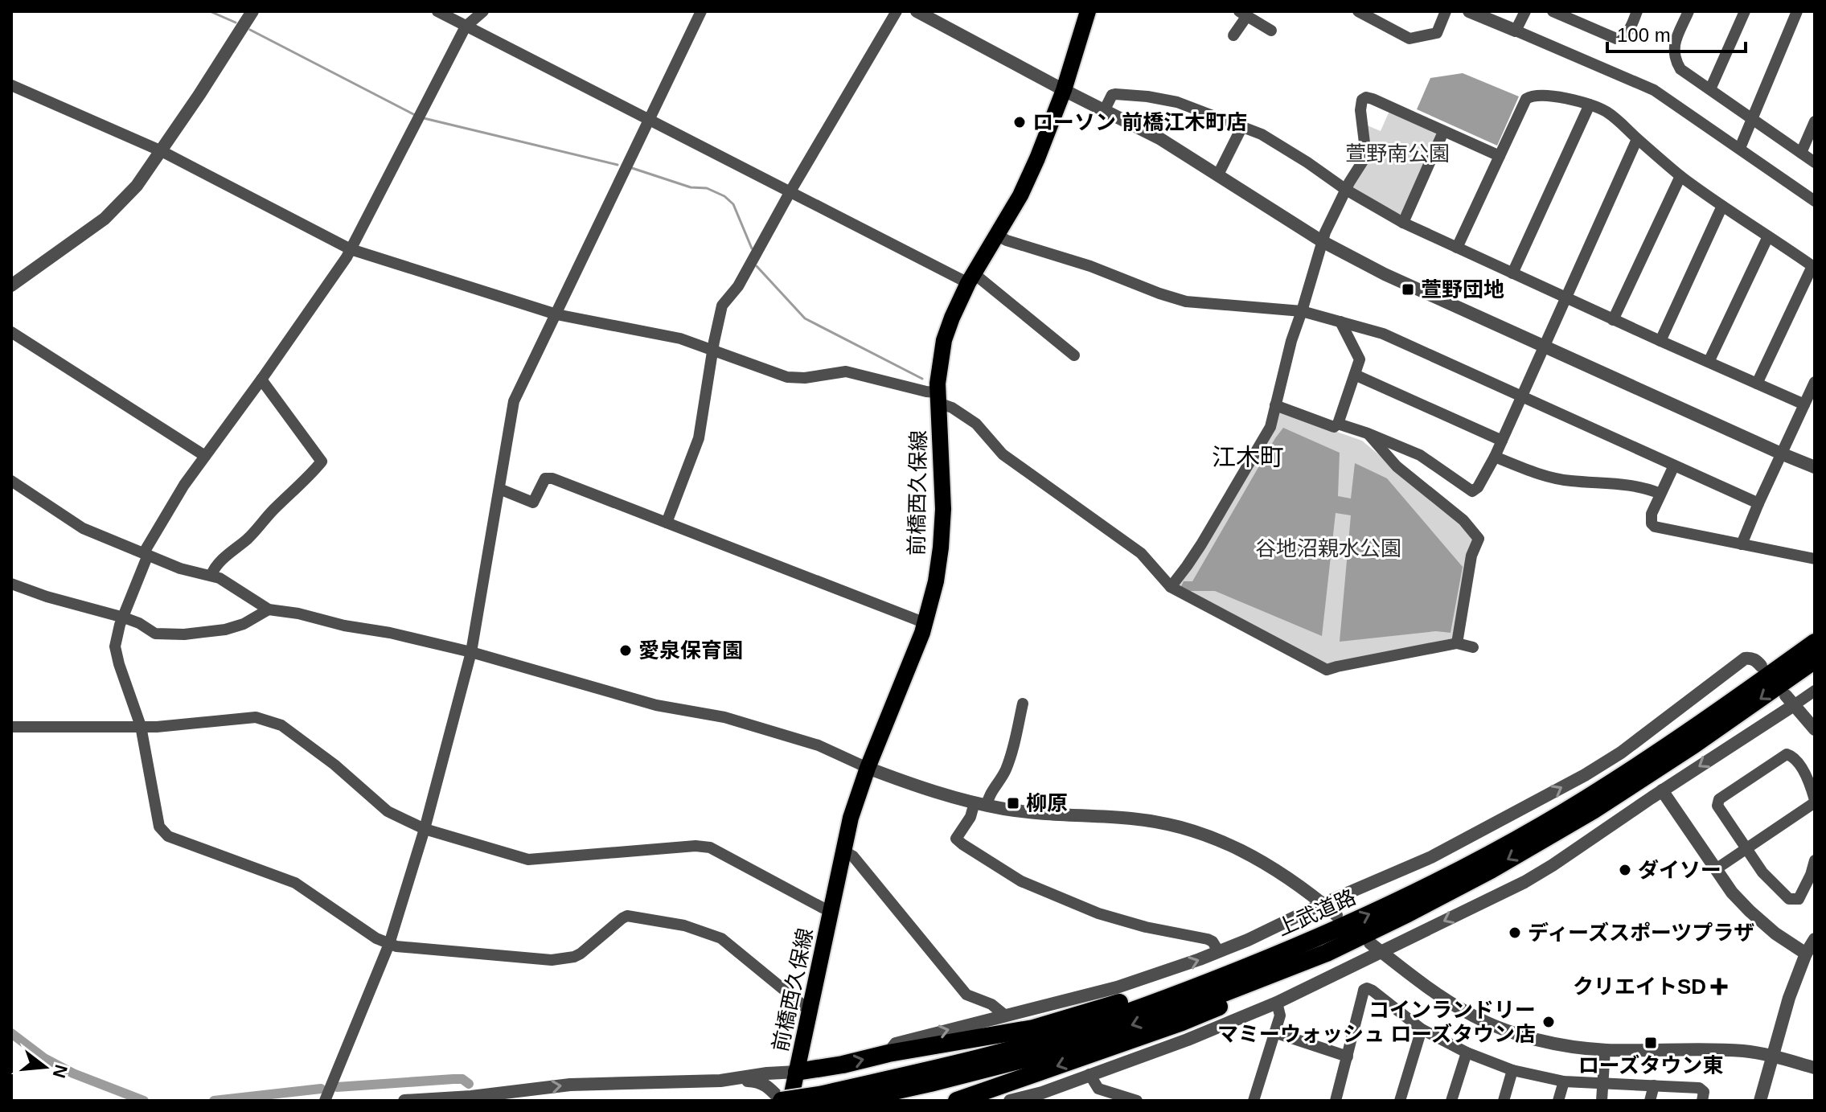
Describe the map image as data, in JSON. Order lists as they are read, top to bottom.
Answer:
{
  "streets": {
    "highway": ["上武道路"],
    "main road": ["前橋西久保線"]
  },
  "districts": ["江木町"],
  "parks": ["萱野南公園", "谷地沼親水公園"],
  "places": {
    "other": [
      "ローソン 前橋江木町店",
      "愛泉保育園",
      "ダイソー",
      "ディーズスポーツプラザ",
      "コインランドリー マミーウォッシュ ローズタウン店"
    ],
    "transit": ["萱野団地", "柳原", "ローズタウン東"],
    "health": ["クリエイトSD"]
  },
  "scale_bar": "100 m",
  "north": "right"
}
